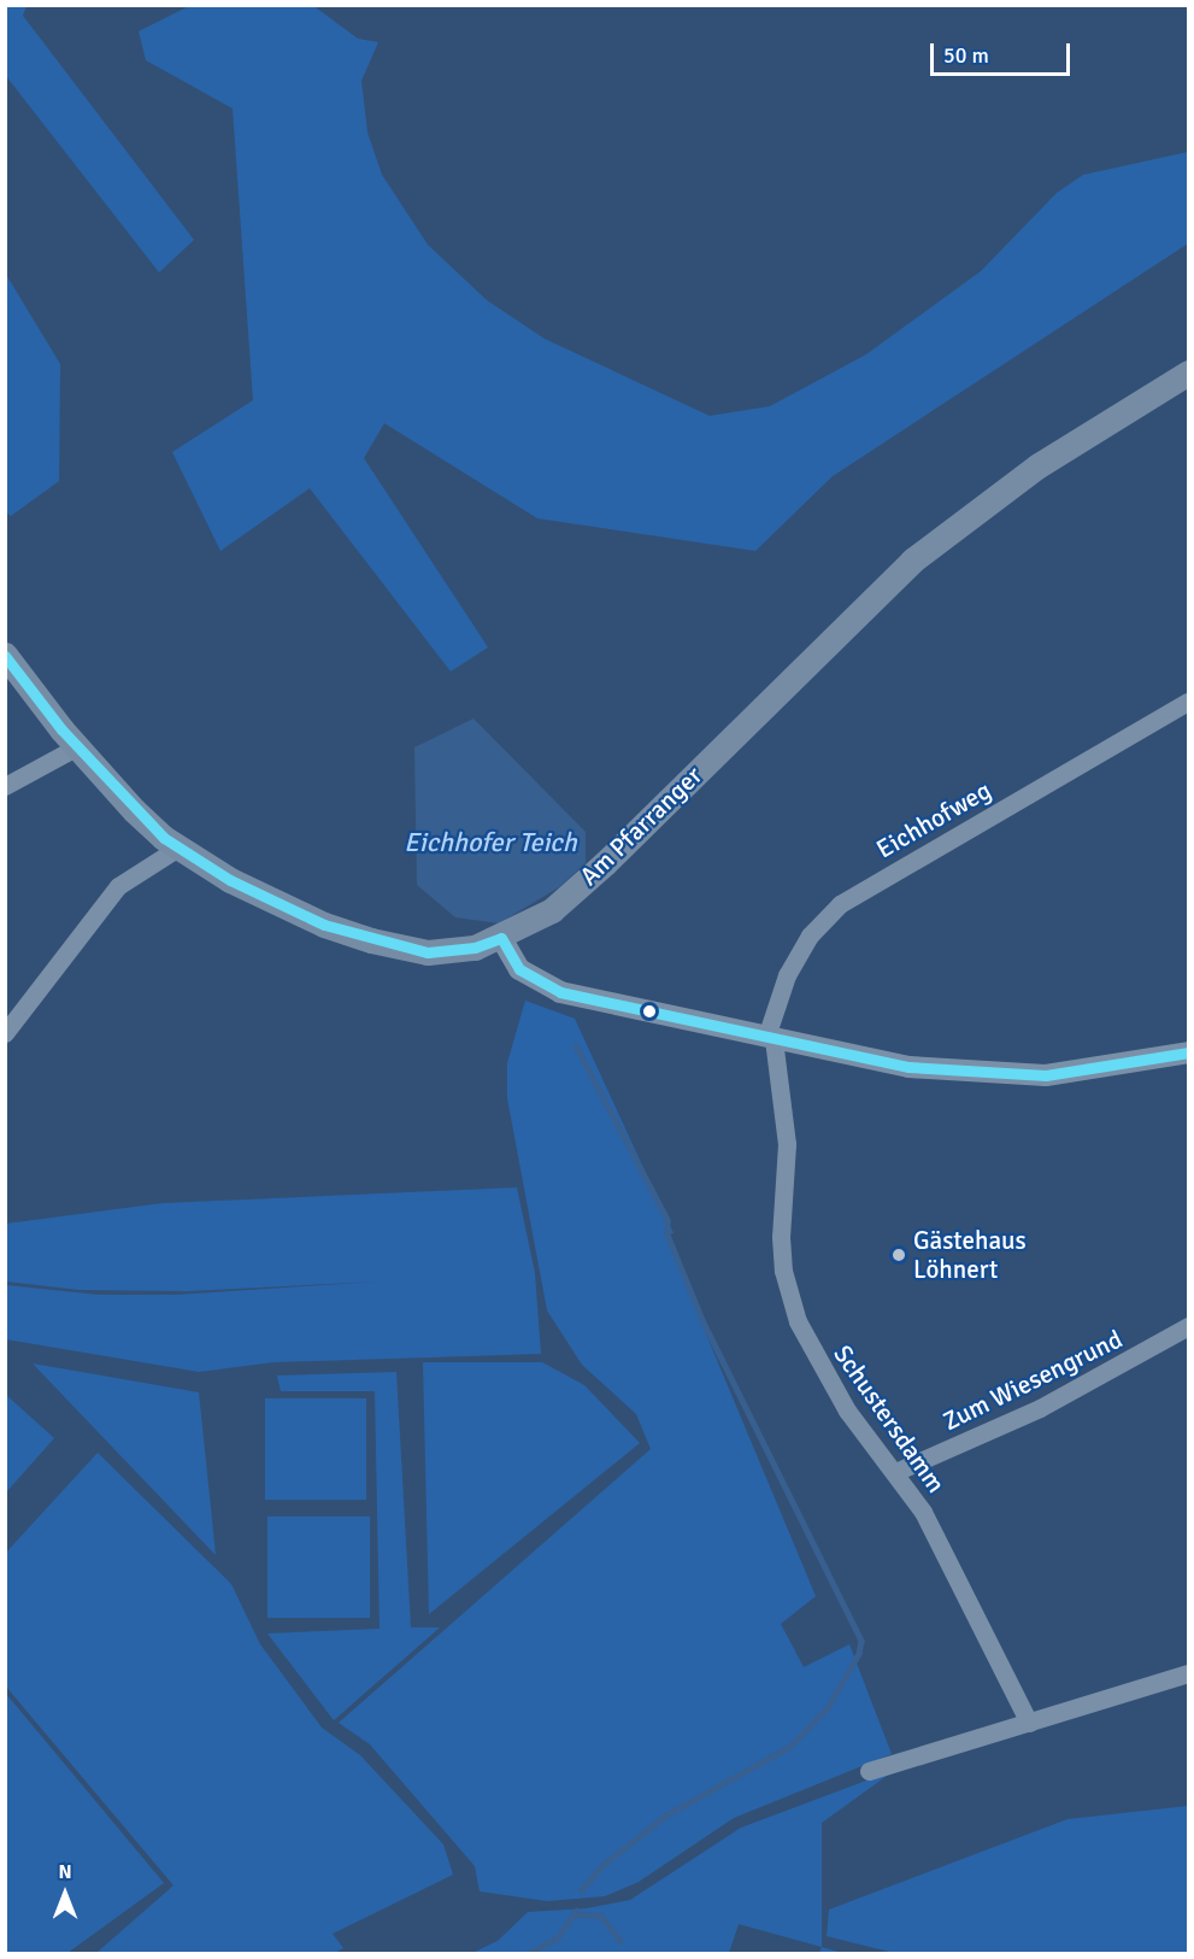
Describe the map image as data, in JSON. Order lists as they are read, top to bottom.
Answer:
{
  "streets": {
    "main road": ["Am Pfarranger"],
    "street": ["Eichhofweg", "Zum Wiesengrund", "Schustersdamm"]
  },
  "crossings": [
    ["Eichhofweg", "Schustersdamm"],
    ["Zum Wiesengrund", "Schustersdamm"]
  ],
  "water": ["Eichhofer Teich"],
  "places": ["Gästehaus Löhnert"],
  "scale_bar": "50 m",
  "north": "top"
}
